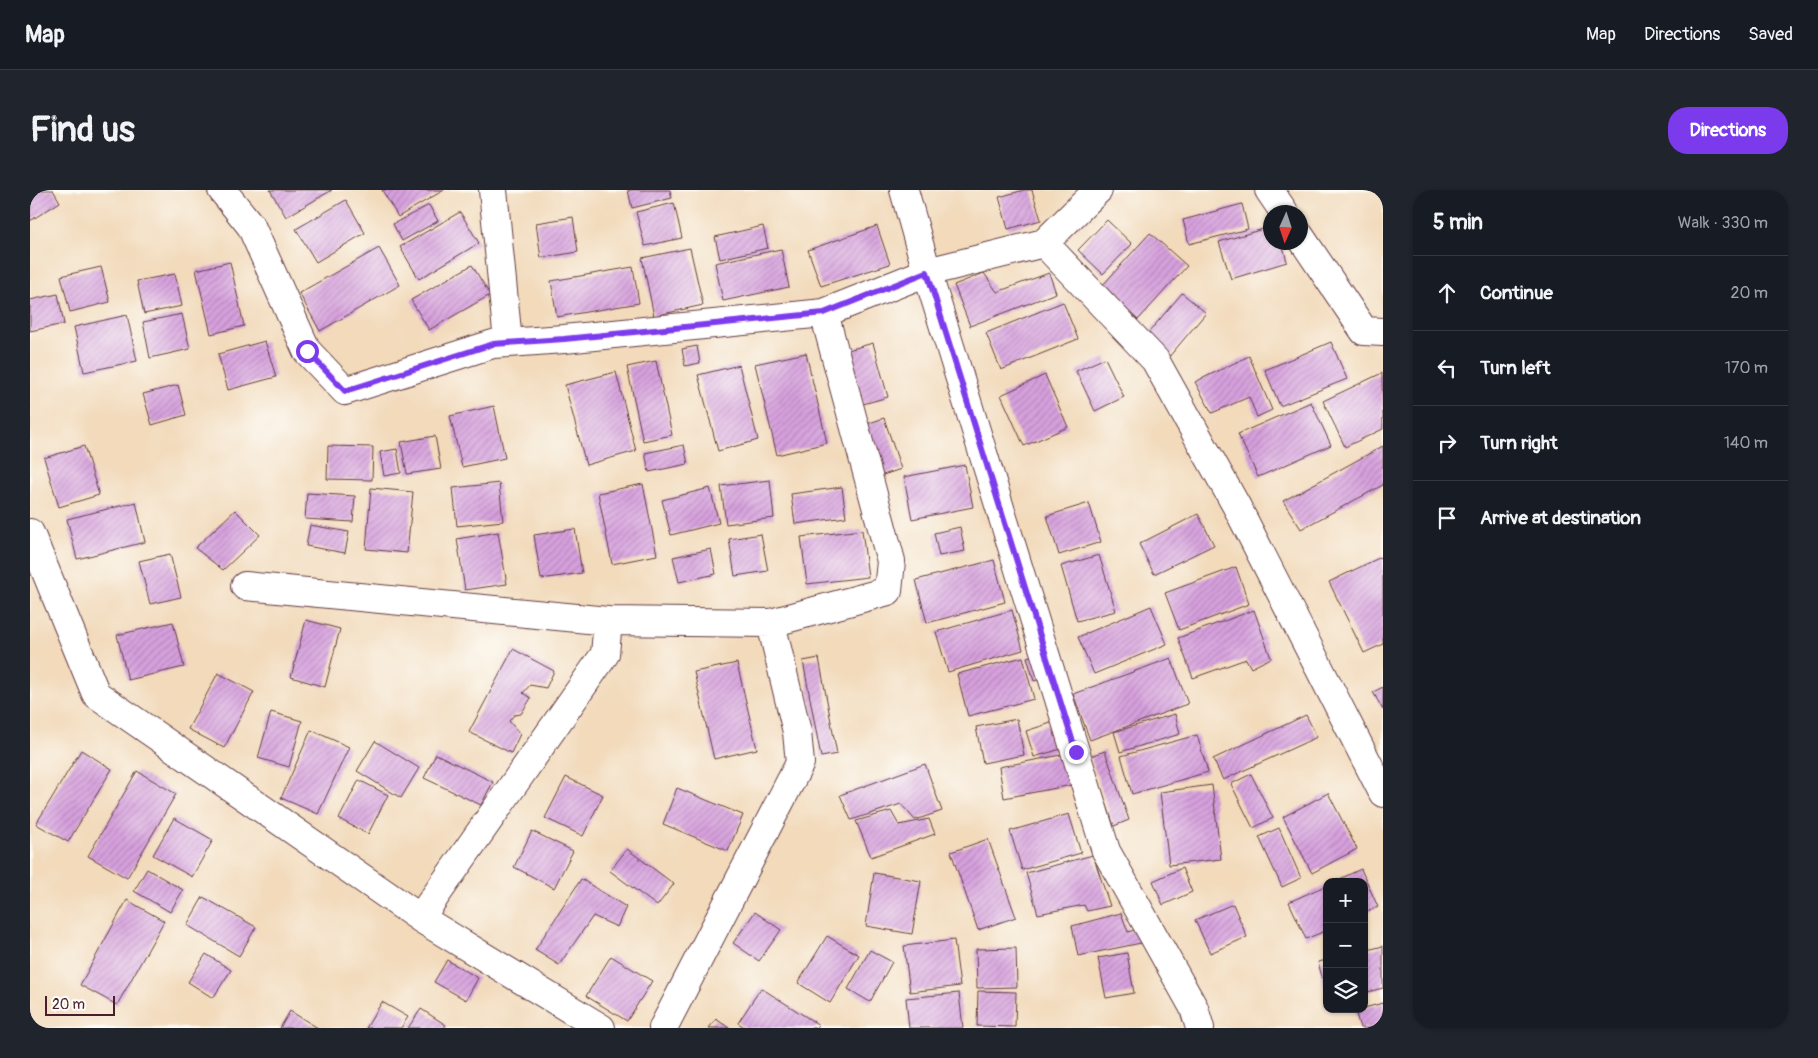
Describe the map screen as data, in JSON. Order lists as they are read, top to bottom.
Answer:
{
  "scale_bar": "20 m",
  "north": "bottom",
  "page": {
    "header": "Map",
    "nav": ["Map", "Directions", "Saved"],
    "buttons": "Directions",
    "title": "Find us",
    "heading": ["5 min", "Walk · 330 m"],
    "list": [
      ["Continue", "20 m"],
      ["Turn left", "170 m"],
      ["Turn right", "140 m"],
      "Arrive at destination"
    ],
    "map_buttons": ["+", "−"],
    "scale": "20 m"
  }
}
